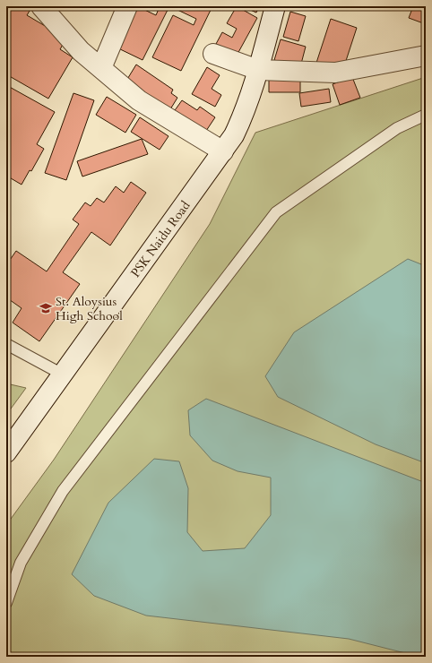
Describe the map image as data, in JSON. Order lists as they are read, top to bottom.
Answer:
{
  "streets": {
    "street": ["PSK Naidu Road"]
  },
  "places": {
    "school or university": ["St. Aloysius High School"]
  }
}
